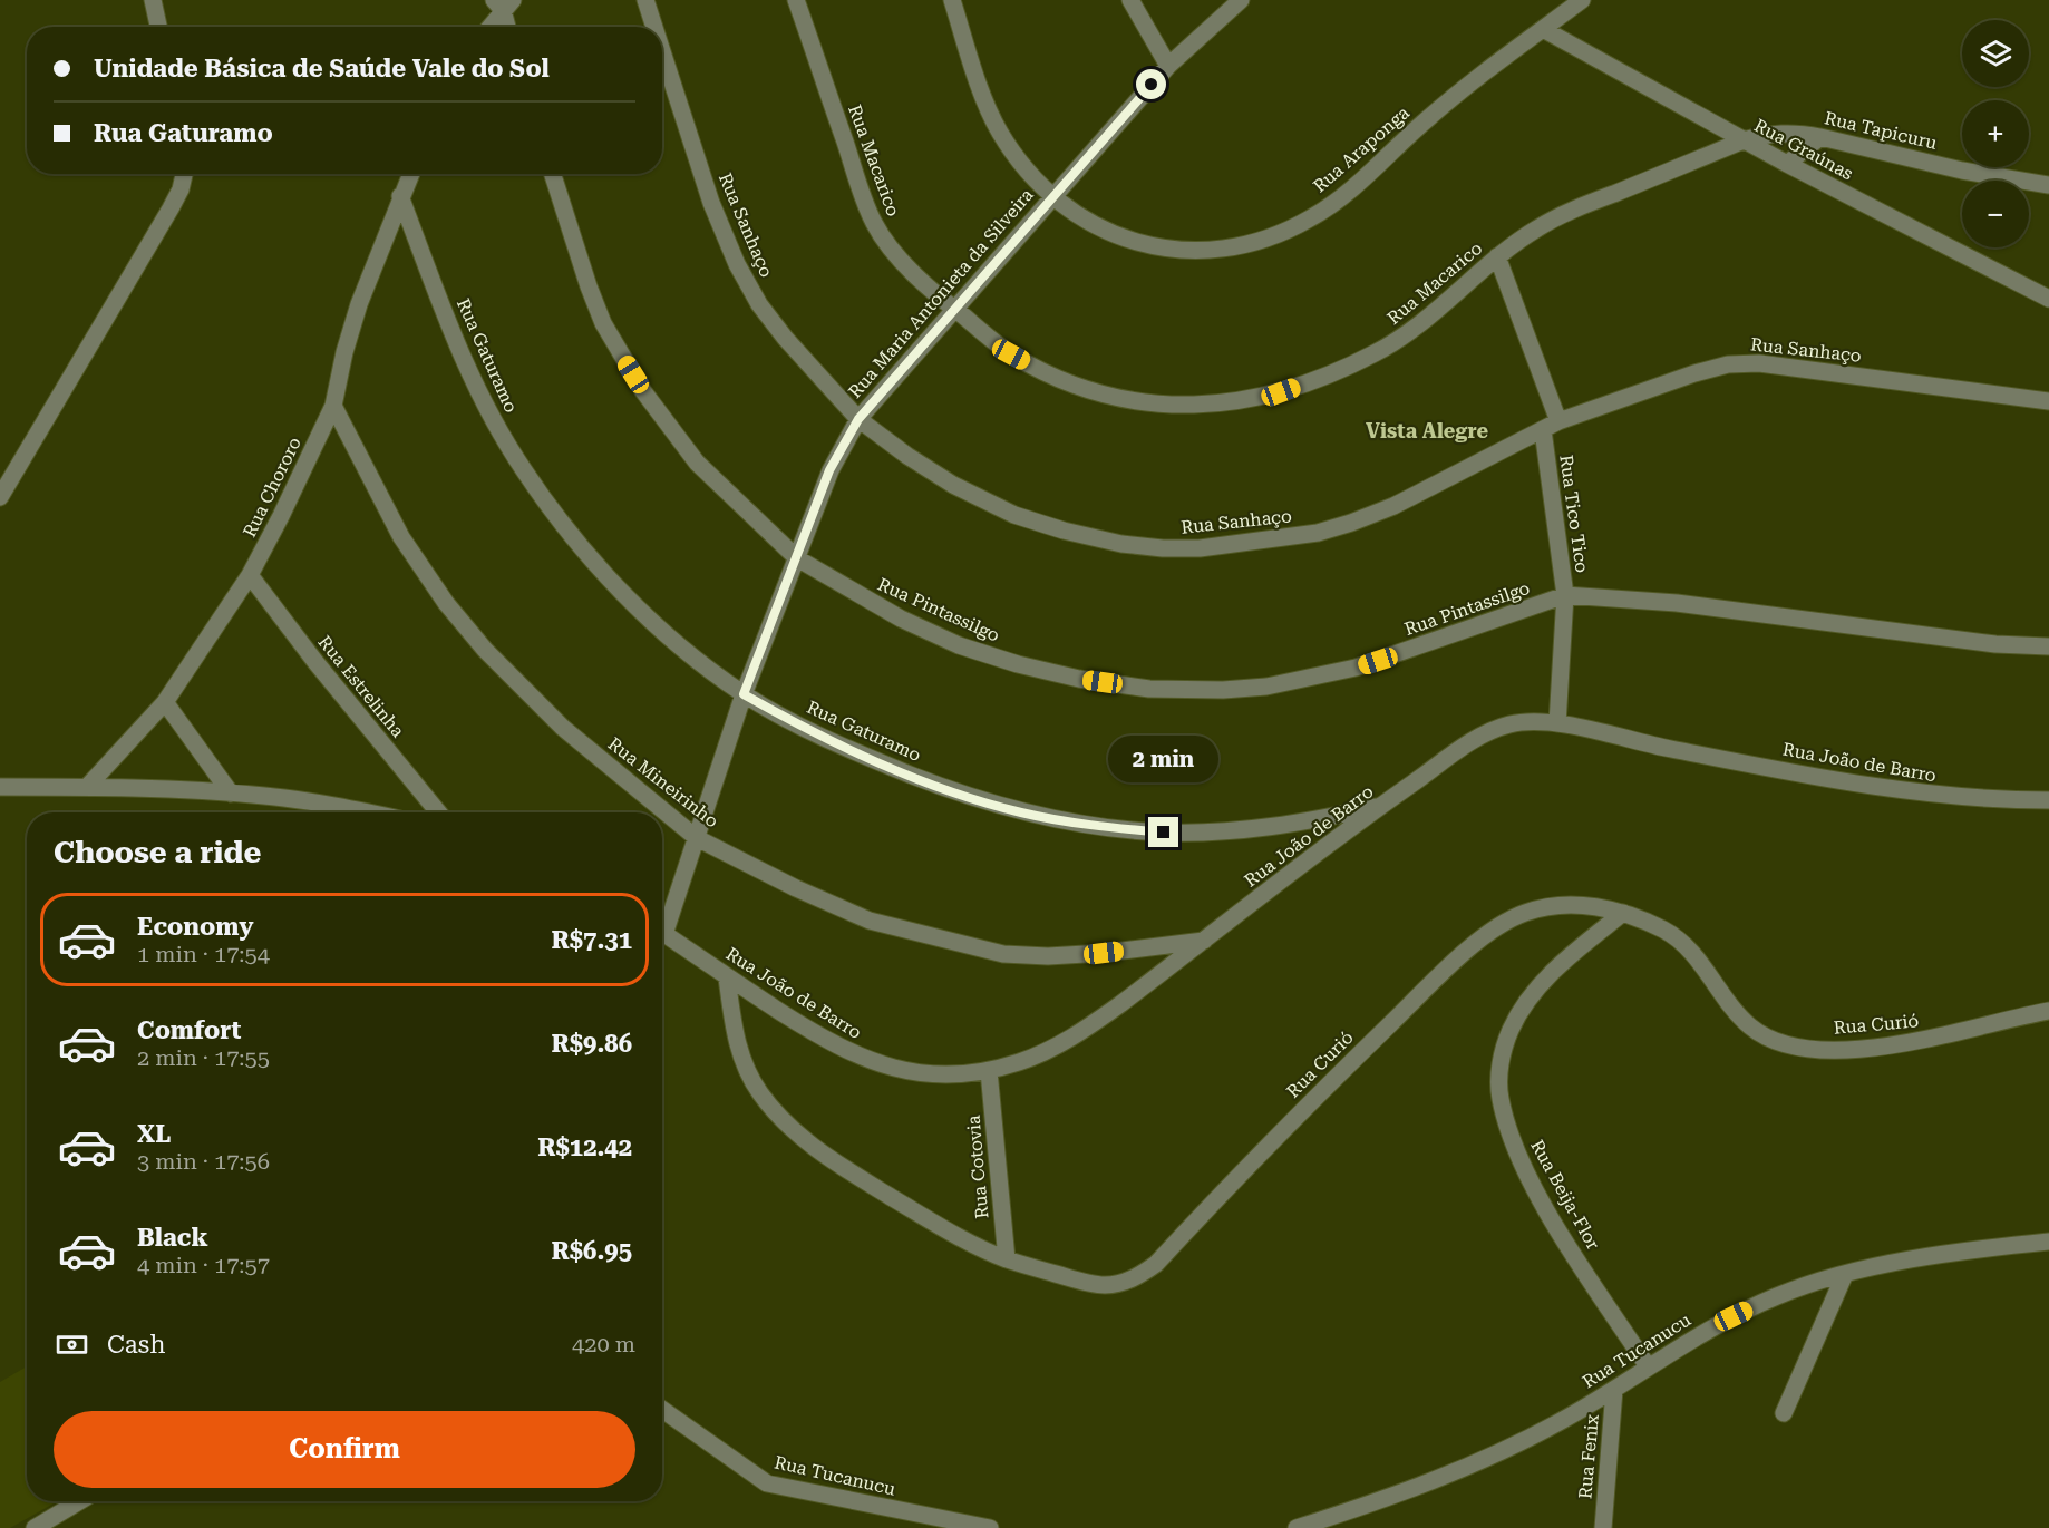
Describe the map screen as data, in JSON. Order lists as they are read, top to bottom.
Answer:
{
  "streets": {
    "street": [
      "Rua Tapicuru",
      "Rua Araponga",
      "Rua Graúnas",
      "Rua Macarico",
      "Rua Sanhaço",
      "Rua Maria Antonieta da Silveira",
      "Rua Gaturamo",
      "Rua Chororo",
      "Rua Tico Tico",
      "Rua Pintassilgo",
      "Rua Estrelinha",
      "Rua João de Barro",
      "Rua Mineirinho",
      "Rua Curió",
      "Rua Cotovia",
      "Rua Beija-Flor",
      "Rua Tucanucu",
      "Rua Fenix"
    ]
  },
  "crossings": [
    ["Rua Tapicuru", "Rua Graúnas"],
    ["Rua Tapicuru", "Rua Macarico"],
    ["Rua Araponga", "Rua Graúnas"],
    ["Rua Araponga", "Rua Maria Antonieta da Silveira"],
    ["Rua Graúnas", "Rua Macarico"],
    ["Rua Macarico", "Rua Maria Antonieta da Silveira"],
    ["Rua Macarico", "Rua Tico Tico"],
    ["Rua Sanhaço", "Rua Maria Antonieta da Silveira"],
    ["Rua Sanhaço", "Rua Tico Tico"],
    ["Rua Maria Antonieta da Silveira", "Rua Gaturamo"],
    ["Rua Maria Antonieta da Silveira", "Rua Pintassilgo"],
    ["Rua Maria Antonieta da Silveira", "Rua Mineirinho"],
    ["Rua Gaturamo", "Rua Chororo"],
    ["Rua Gaturamo", "Rua João de Barro"],
    ["Rua Chororo", "Rua Estrelinha"],
    ["Rua Chororo", "Rua Mineirinho"],
    ["Rua Tico Tico", "Rua Pintassilgo"],
    ["Rua Tico Tico", "Rua João de Barro"],
    ["Rua João de Barro", "Rua Mineirinho"],
    ["Rua João de Barro", "Rua Curió"],
    ["Rua João de Barro", "Rua Cotovia"],
    ["Rua Curió", "Rua Cotovia"],
    ["Rua Curió", "Rua Beija-Flor"],
    ["Rua Beija-Flor", "Rua Tucanucu"],
    ["Rua Tucanucu", "Rua Fenix"]
  ],
  "districts": ["Vista Alegre"],
  "page": {
    "map_buttons": ["+", "−"],
    "banner": ["Unidade Básica de Saúde Vale do Sol", "Rua Gaturamo"],
    "bubble": "2 min",
    "heading": "Choose a ride",
    "list": [
      {
        "name": "Economy",
        "note": "1 min · 17:54",
        "value": "R$7.31"
      },
      {
        "name": "Comfort",
        "note": "2 min · 17:55",
        "value": "R$9.86"
      },
      {
        "name": "XL",
        "note": "3 min · 17:56",
        "value": "R$12.42"
      },
      {
        "name": "Black",
        "note": "4 min · 17:57",
        "value": "R$6.95"
      }
    ],
    "pay": ["Cash", "420 m"],
    "buttons": "Confirm"
  }
}
